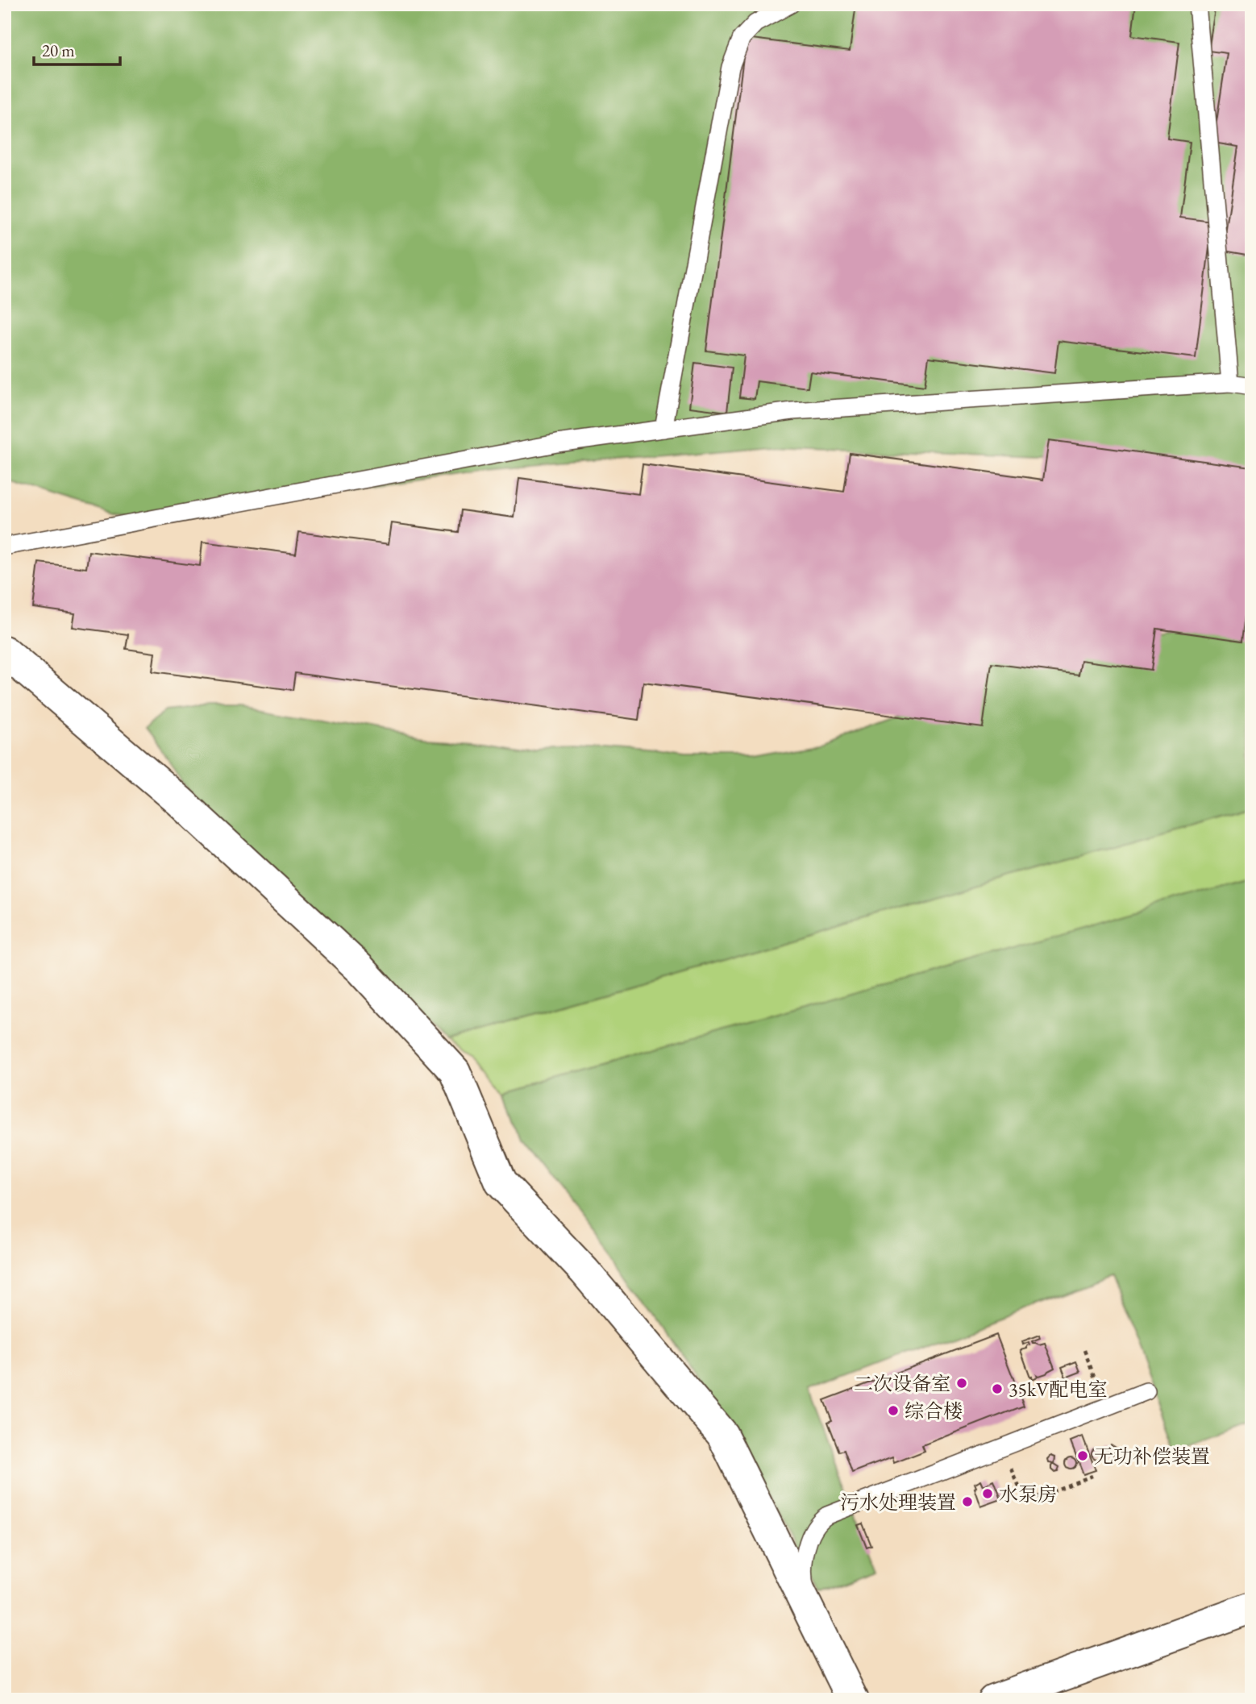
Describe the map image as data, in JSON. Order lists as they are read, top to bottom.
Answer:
{
  "places": [
    "二次设备室",
    "35kV配电室",
    "综合楼",
    "无功补偿装置",
    "水泵房",
    "污水处理装置"
  ],
  "scale_bar": "20 m"
}
